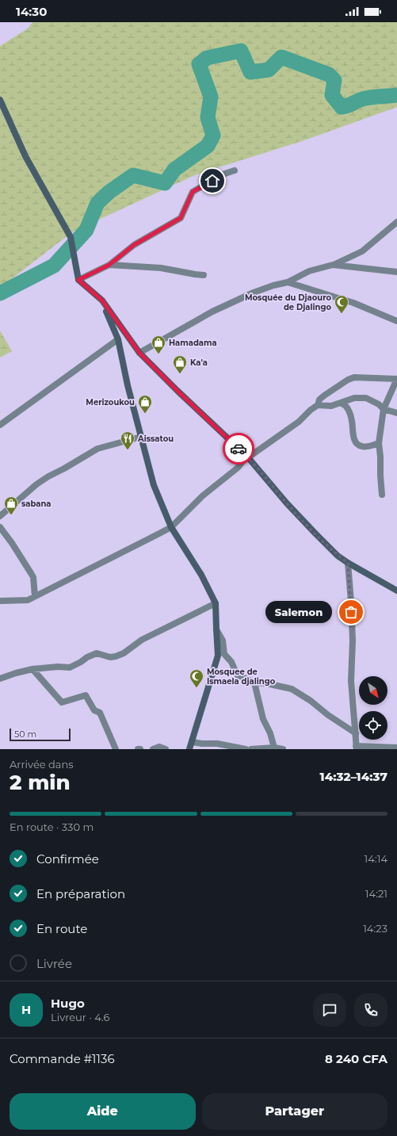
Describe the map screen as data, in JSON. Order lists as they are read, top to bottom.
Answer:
{
  "places": {
    "mosque": ["Mosquée du Djaouro de Djalingo", "Mosquee de Ismaela djalingo"],
    "shop": [
      "Hamadama",
      "Ka'a",
      "Merizoukou",
      "sabana"
    ],
    "restaurant": ["Aissatou"],
    "other": ["Salemon"]
  },
  "scale_bar": "50 m",
  "north": "bottom right",
  "page": {
    "status": "14:30",
    "bubble": "Salemon",
    "scale": "50 m",
    "heading": ["2 min", "Arrivée dans", "14:32–14:37"],
    "panel": [
      "Hugo",
      "Livreur · 4.6",
      "Commande #1136",
      "8 240 CFA"
    ],
    "bar": "En route · 330 m",
    "list": [
      ["Confirmée", "14:14"],
      ["En préparation", "14:21"],
      ["En route", "14:23"],
      "Livrée"
    ],
    "round": "H",
    "buttons": ["Aide", "Partager"]
  }
}
